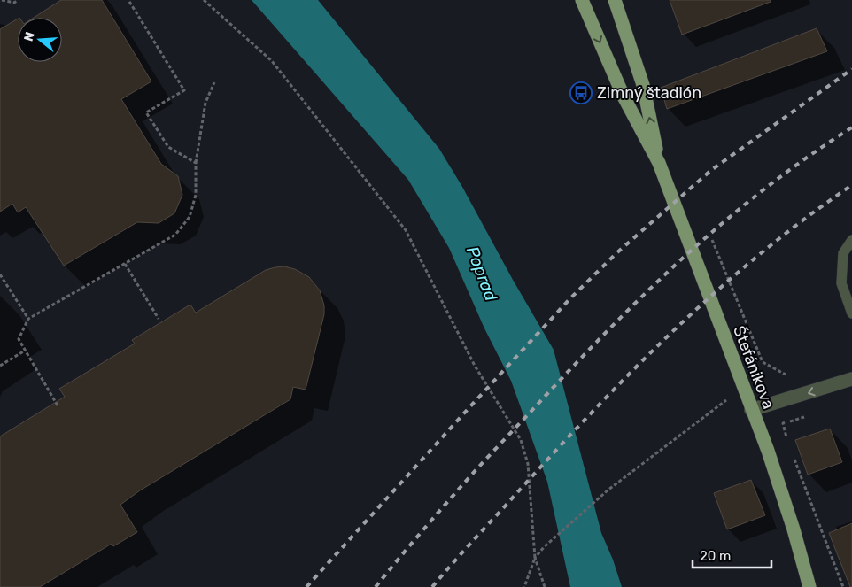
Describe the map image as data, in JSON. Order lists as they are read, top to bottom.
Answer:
{
  "streets": {
    "main road": ["Štefánikova"]
  },
  "water": ["Poprad"],
  "places": {
    "bus stop": ["Zimný štadión"]
  },
  "scale_bar": "20 m",
  "north": "left"
}
